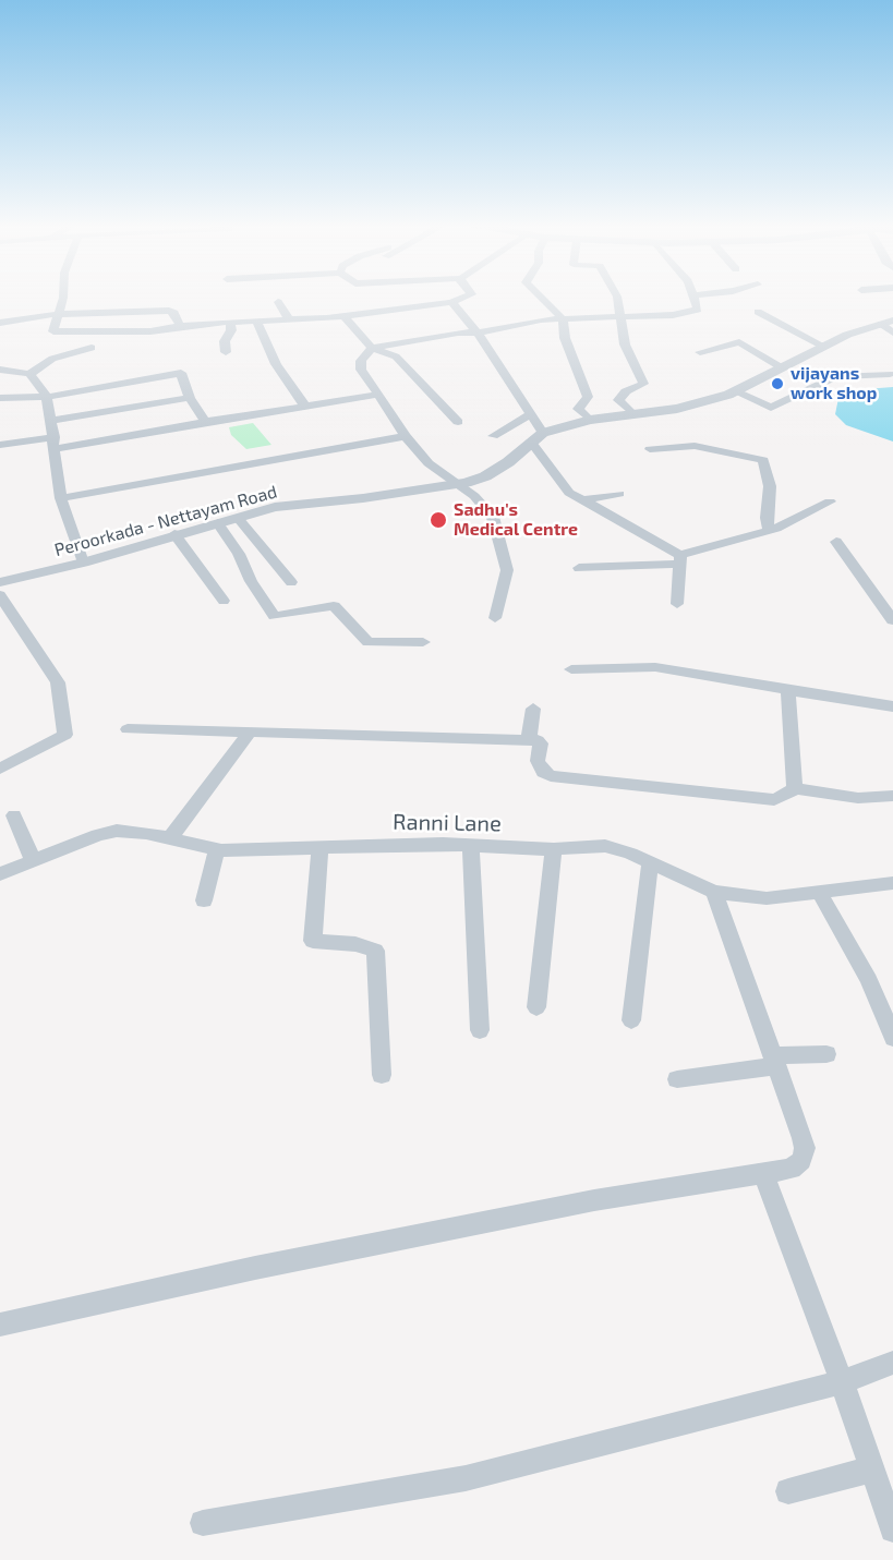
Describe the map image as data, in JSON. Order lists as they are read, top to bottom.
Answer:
{
  "streets": {
    "street": ["Peroorkada - Nettayam Road", "Ranni Lane"]
  },
  "places": ["vijayans work shop", "Sadhu's Medical Centre"]
}
